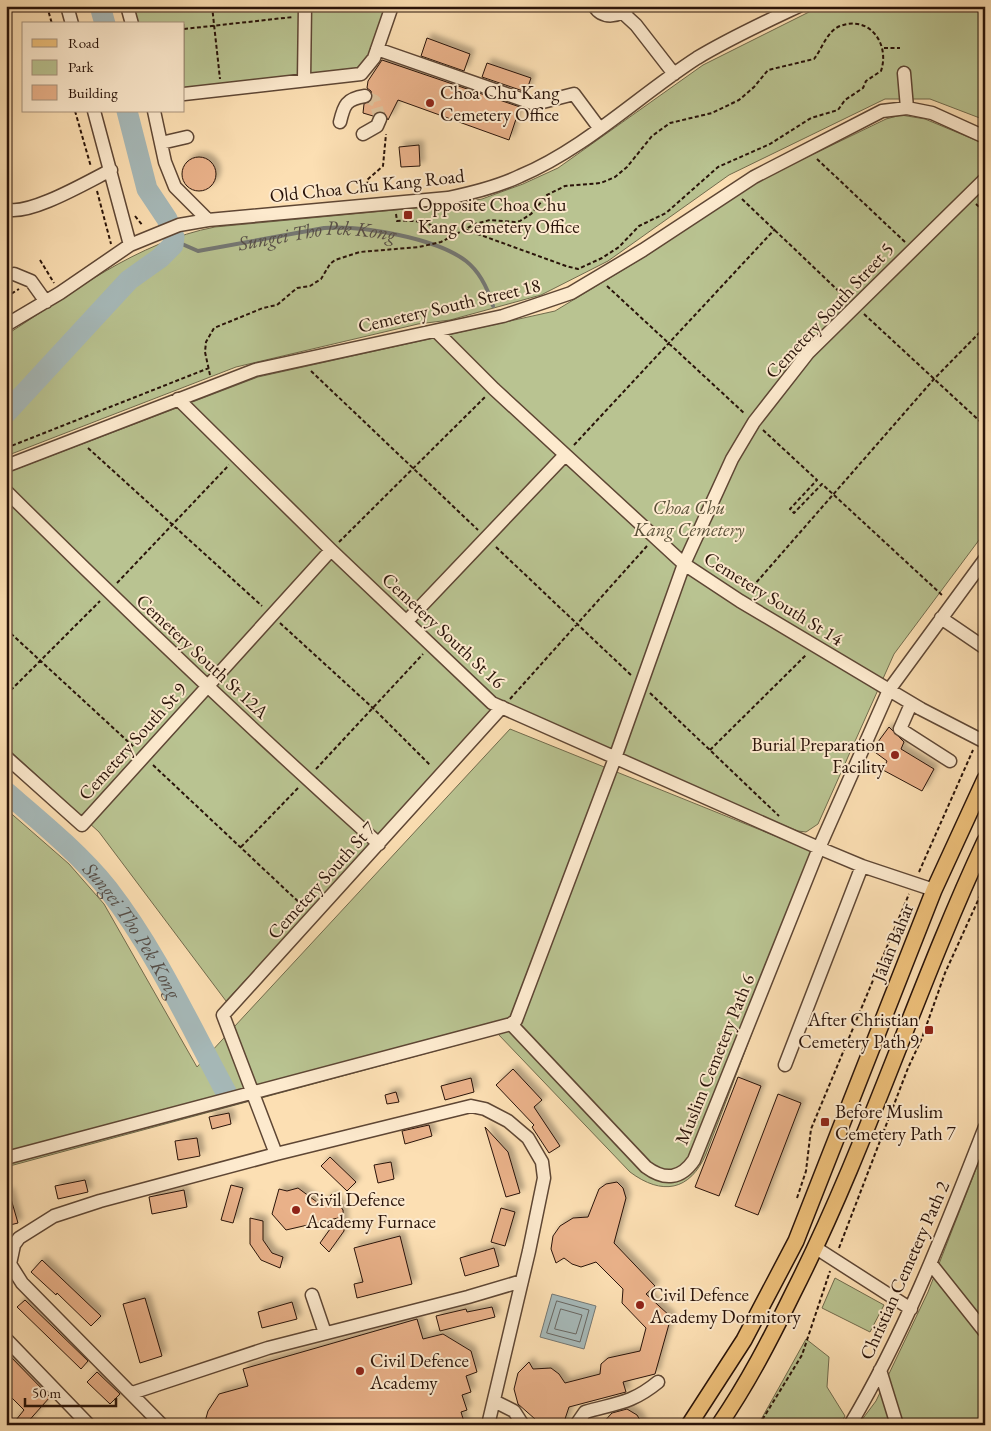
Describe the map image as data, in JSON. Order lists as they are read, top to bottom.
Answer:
{
  "streets": {
    "main road": ["Jalan Bahar"],
    "street": [
      "Old Choa Chu Kang Road",
      "Cemetery South Street 18",
      "Cemetery South Street 5",
      "Cemetery South St 14",
      "Cemetery South St 16",
      "Cemetery South St 12A",
      "Cemetery South St 9",
      "Cemetery South St 7",
      "Muslim Cemetery Path 6",
      "Christian Cemetery Path 2"
    ]
  },
  "crossings": [
    ["Cemetery South Street 18", "Cemetery South St 14"],
    ["Cemetery South Street 18", "Cemetery South St 16"],
    ["Cemetery South Street 5", "Cemetery South St 14"],
    ["Cemetery South Street 5", "Cemetery South St 16"],
    ["Cemetery South Street 5", "Muslim Cemetery Path 6"],
    ["Cemetery South St 16", "Cemetery South St 9"],
    ["Cemetery South St 16", "Cemetery South St 7"],
    ["Cemetery South St 16", "Jalan Bahar"],
    ["Cemetery South St 16", "Muslim Cemetery Path 6"],
    ["Cemetery South St 12A", "Cemetery South St 9"],
    ["Cemetery South St 12A", "Cemetery South St 7"]
  ],
  "water": ["Sungei Tho Pek Kong"],
  "parks": ["Choa Chu Kang Cemetery"],
  "places": {
    "other": [
      "Choa Chu Kang Cemetery Office",
      "Burial Preparation Facility",
      "Civil Defence Academy Furnace",
      "Civil Defence Academy Dormitory",
      "Civil Defence Academy"
    ],
    "transit": ["Opposite Choa Chu Kang Cemetery Office", "After Christian Cemetery Path 9", "Before Muslim Cemetery Path 7"]
  },
  "legend": ["Road", "Park", "Building"],
  "scale_bar": "50 m"
}
